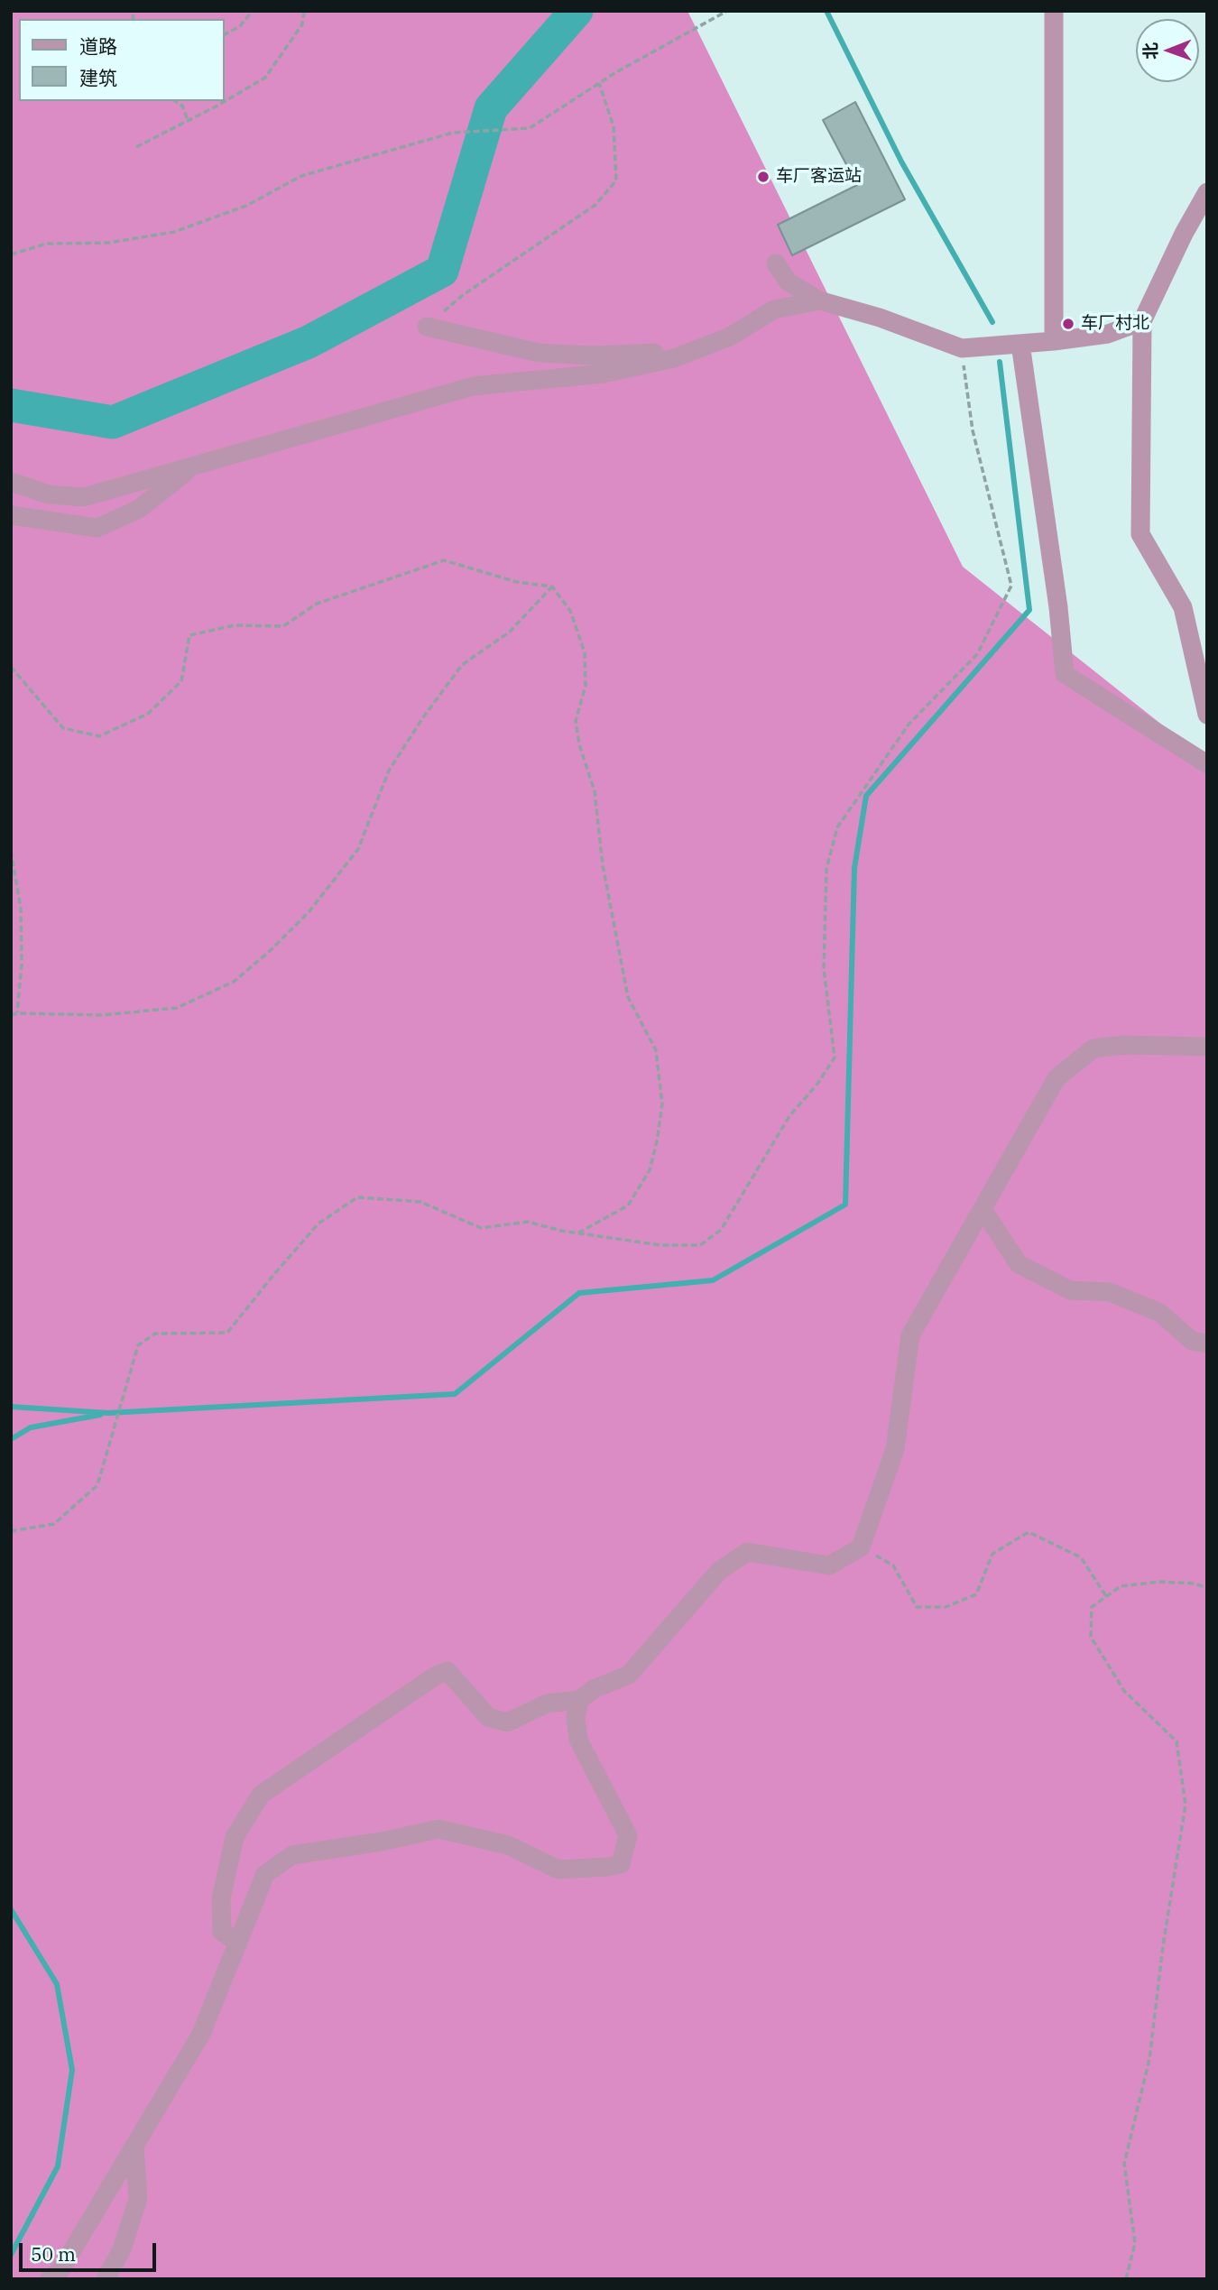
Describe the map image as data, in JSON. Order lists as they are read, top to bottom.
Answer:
{
  "places": ["车厂客运站", "车厂村北"],
  "legend": ["道路", "建筑"],
  "scale_bar": "50 m",
  "north": "left"
}
